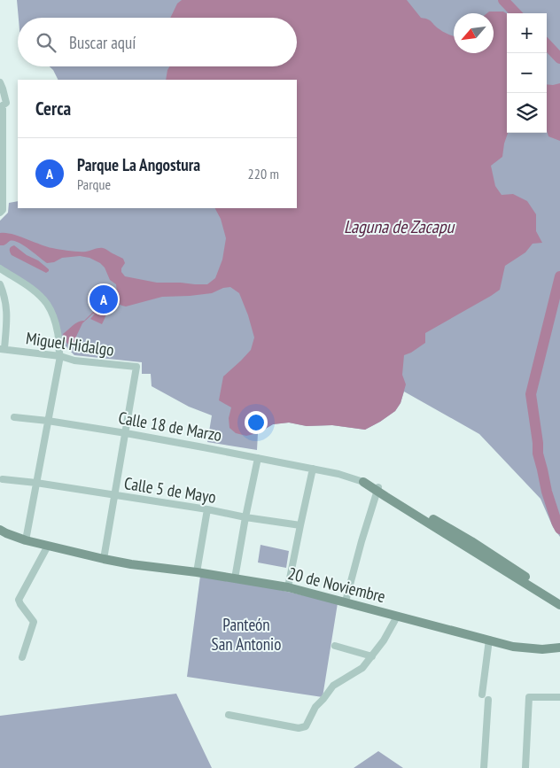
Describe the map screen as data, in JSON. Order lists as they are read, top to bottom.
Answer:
{
  "streets": {
    "main road": ["Calle 18 de Marzo", "20 de Noviembre"],
    "street": ["Miguel Hidalgo", "Calle 5 de Mayo"]
  },
  "crossings": [
    ["Miguel Hidalgo", "Calle 18 de Marzo"]
  ],
  "water": ["Laguna de Zacapu"],
  "parks": ["Panteón San Antonio"],
  "north": "bottom left",
  "page": {
    "map_buttons": ["+", "−"],
    "search": "Buscar aquí",
    "heading": "Cerca",
    "list": [
      {
        "mark": "A",
        "name": "Parque La Angostura",
        "note": "Parque",
        "value": "220 m"
      }
    ],
    "pins": "A"
  }
}
